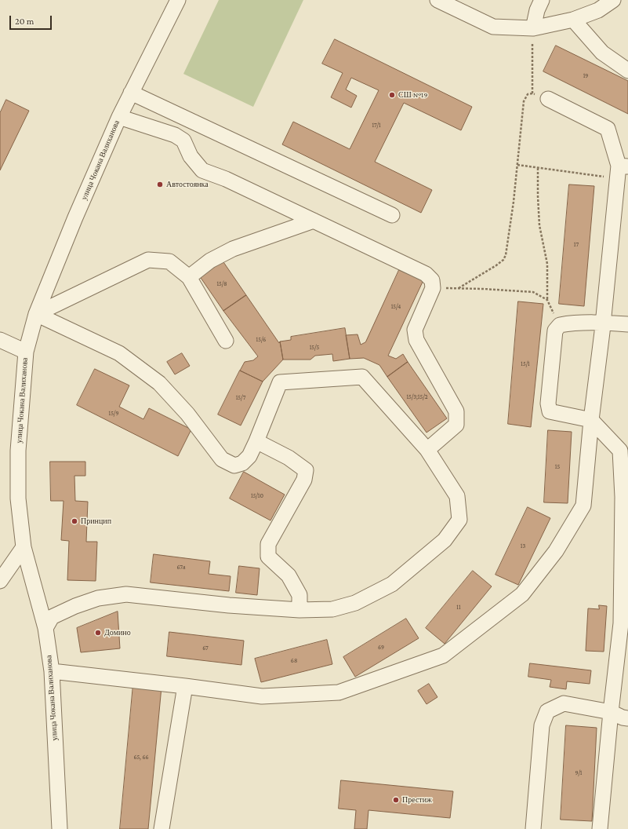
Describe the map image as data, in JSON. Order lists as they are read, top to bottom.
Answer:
{
  "streets": {
    "street": ["улица Чокана Валиханова"]
  },
  "places": [
    "СШ №19",
    "Автостоянка",
    "Принцип",
    "Домино",
    "Престиж"
  ],
  "house_numbers": [
    "19",
    "17/1",
    "17",
    "15/8",
    "15/4",
    "15/6",
    "15/5",
    "15/1",
    "15/3;15/2",
    "15/7",
    "15/9",
    "15",
    "15/10",
    "13",
    "67а",
    "11",
    "69",
    "67",
    "68",
    "65, 66",
    "9/1"
  ],
  "scale_bar": "20 m"
}
